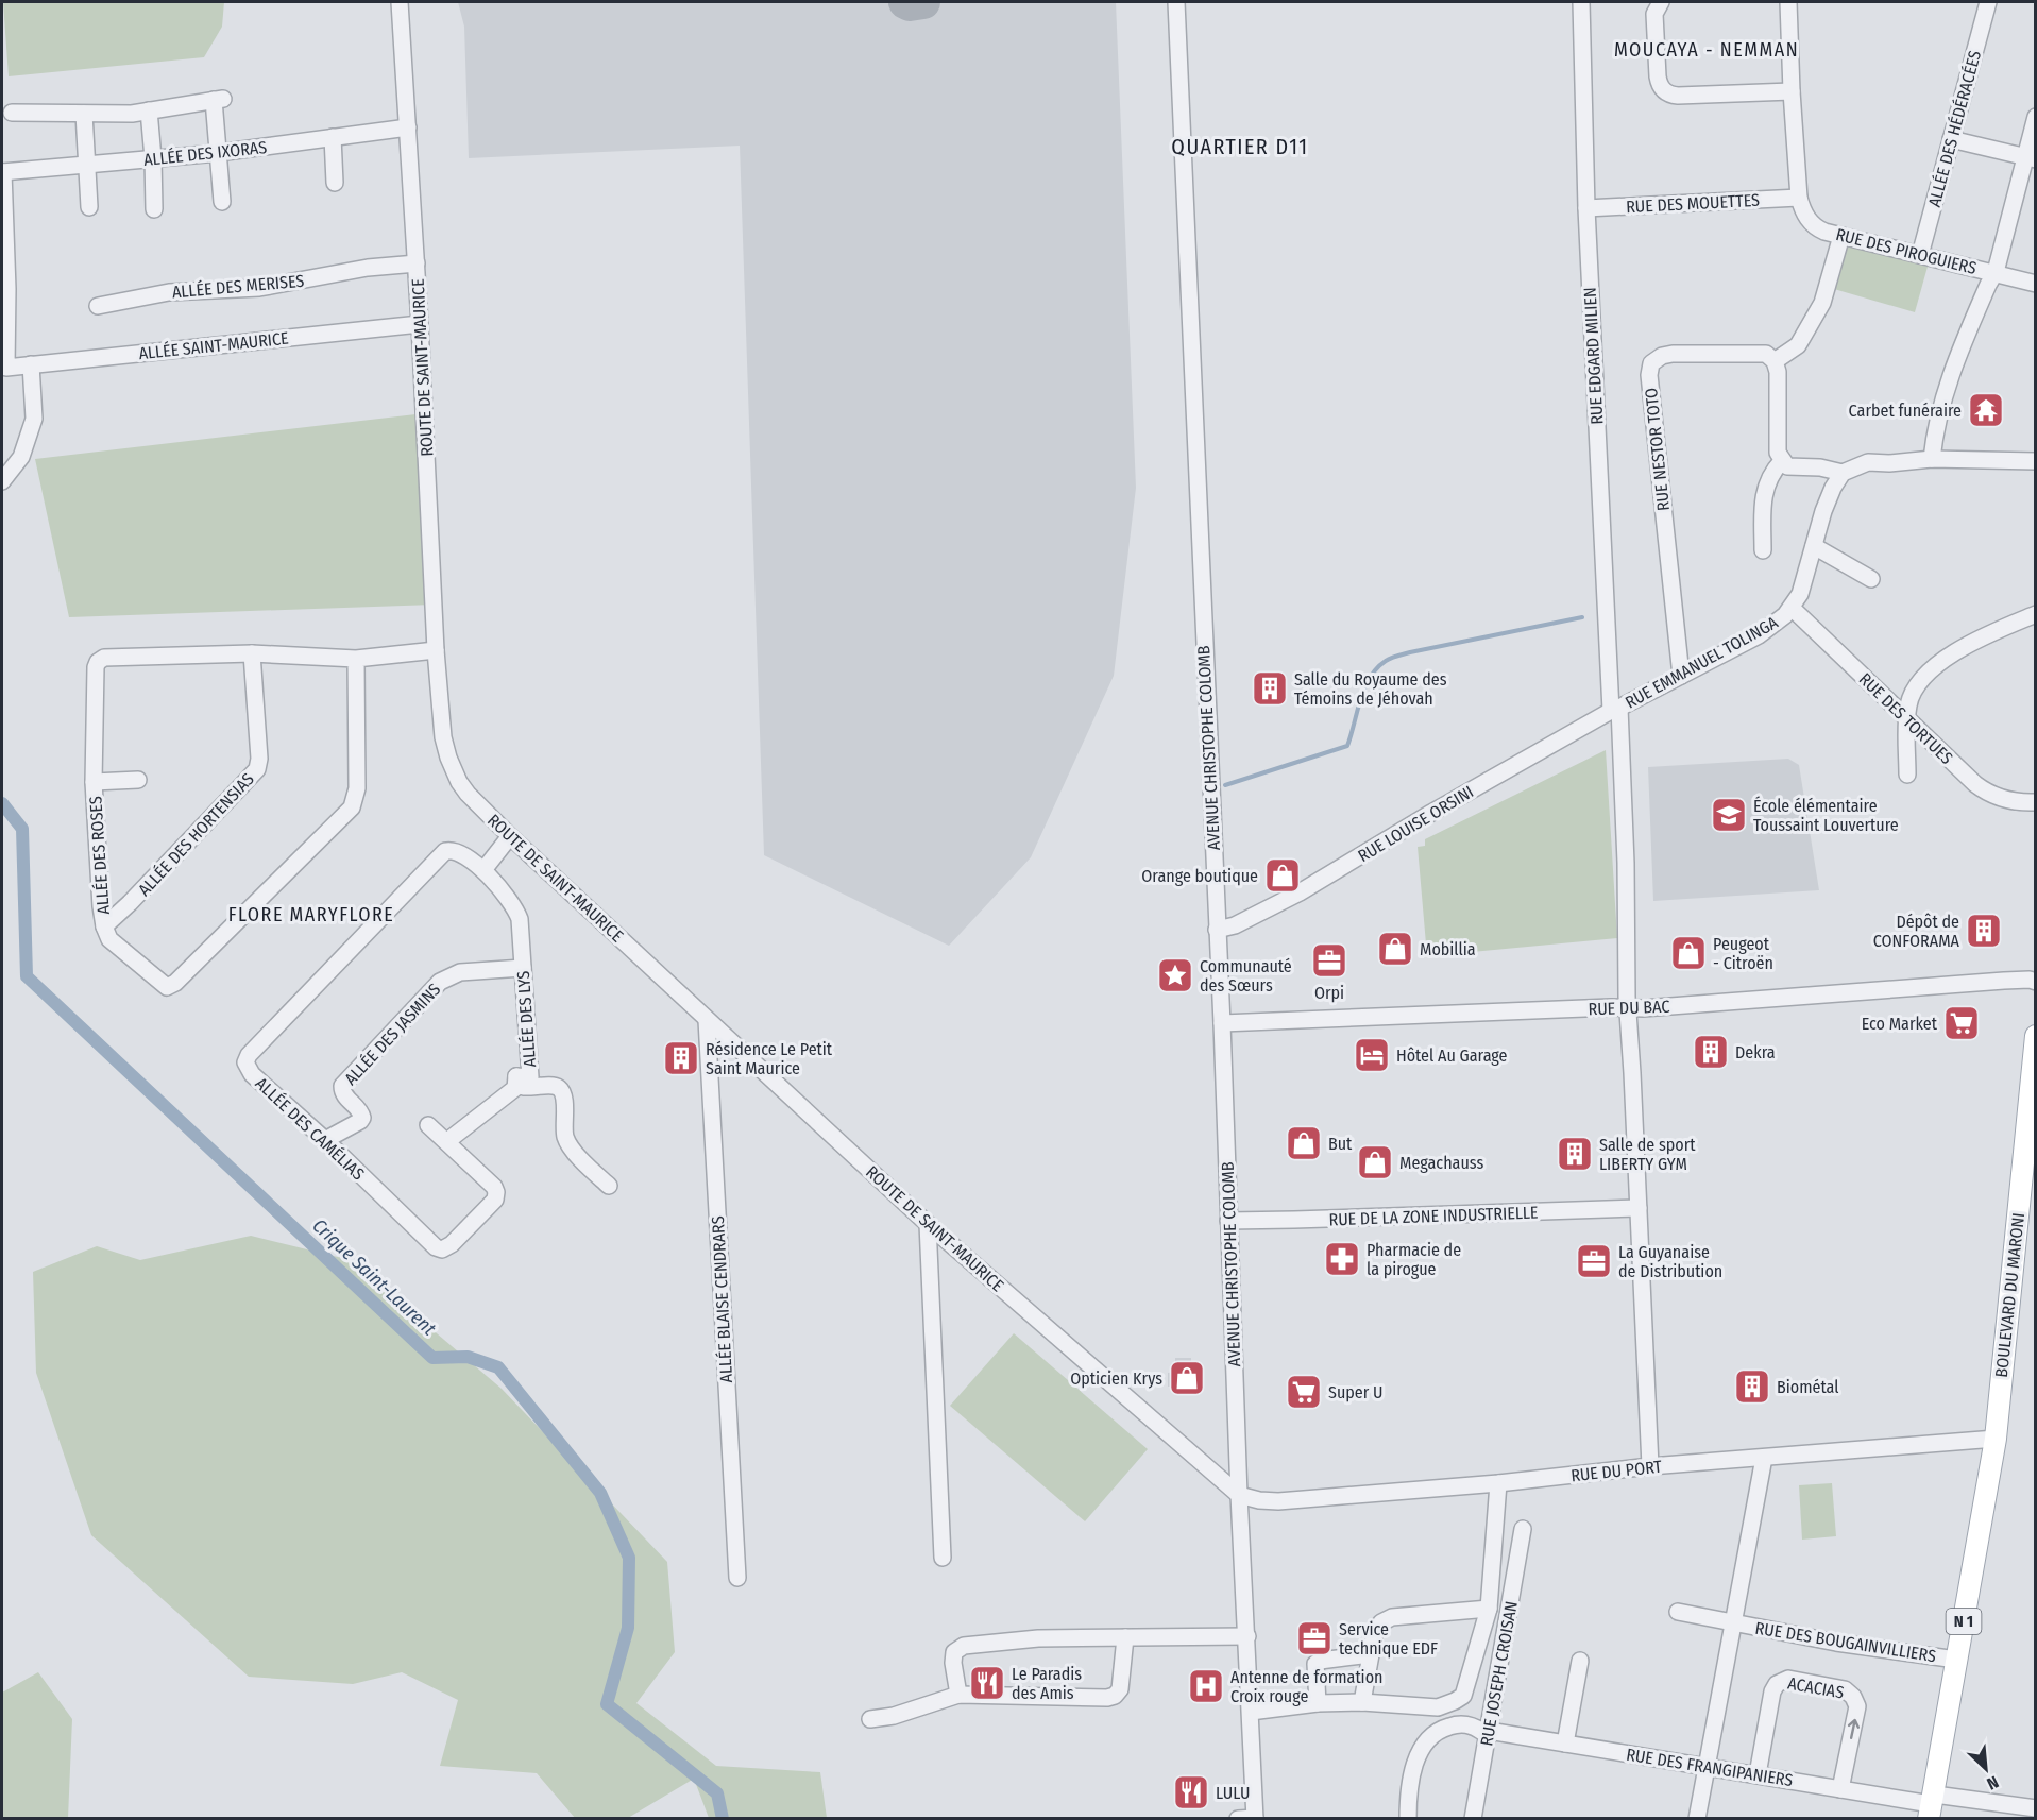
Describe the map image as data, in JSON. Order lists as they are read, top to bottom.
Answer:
{
  "streets": {
    "main road": ["BOULEVARD DU MARONI", "N 1"],
    "street": [
      "ALLÉE DES HÉDÉRACÉES",
      "ALLÉE DES IXORAS",
      "RUE DES MOUETTES",
      "RUE DES PIROGUIERS",
      "ALLÉE DES MERISES",
      "ALLÉE SAINT-MAURICE",
      "RUE EDGARD MILIEN",
      "ROUTE DE SAINT-MAURICE",
      "RUE NESTOR TOTO",
      "RUE EMMANUEL TOLINGA",
      "RUE DES TORTUES",
      "AVENUE CHRISTOPHE COLOMB",
      "RUE LOUISE ORSINI",
      "ALLÉE DES HORTENSIAS",
      "ALLÉE DES ROSES",
      "RUE DU BAC",
      "ALLÉE DES LYS",
      "ALLÉE DES JASMINS",
      "ALLÉE DES CAMÉLIAS",
      "RUE DE LA ZONE INDUSTRIELLE",
      "ALLÉE BLAISE CENDRARS",
      "RUE DU PORT",
      "RUE DES BOUGAINVILLIERS",
      "RUE JOSEPH CROISAN",
      "ACACIAS",
      "RUE DES FRANGIPANIERS"
    ]
  },
  "crossings": [
    ["ALLÉE DES HÉDÉRACÉES", "RUE DES PIROGUIERS"],
    ["ALLÉE DES IXORAS", "ALLÉE SAINT-MAURICE"],
    ["ALLÉE DES IXORAS", "ROUTE DE SAINT-MAURICE"],
    ["RUE DES MOUETTES", "RUE DES PIROGUIERS"],
    ["RUE DES MOUETTES", "RUE EDGARD MILIEN"],
    ["ALLÉE DES MERISES", "ROUTE DE SAINT-MAURICE"],
    ["ALLÉE SAINT-MAURICE", "ROUTE DE SAINT-MAURICE"],
    ["RUE EDGARD MILIEN", "RUE EMMANUEL TOLINGA"],
    ["RUE EDGARD MILIEN", "RUE LOUISE ORSINI"],
    ["RUE EDGARD MILIEN", "RUE DU BAC"],
    ["RUE EDGARD MILIEN", "RUE DE LA ZONE INDUSTRIELLE"],
    ["RUE EDGARD MILIEN", "RUE DU PORT"],
    ["ROUTE DE SAINT-MAURICE", "AVENUE CHRISTOPHE COLOMB"],
    ["ROUTE DE SAINT-MAURICE", "ALLÉE DES ROSES"],
    ["ROUTE DE SAINT-MAURICE", "ALLÉE BLAISE CENDRARS"],
    ["ROUTE DE SAINT-MAURICE", "RUE DU PORT"],
    ["RUE NESTOR TOTO", "RUE EMMANUEL TOLINGA"],
    ["RUE EMMANUEL TOLINGA", "RUE DES TORTUES"],
    ["RUE EMMANUEL TOLINGA", "RUE LOUISE ORSINI"],
    ["AVENUE CHRISTOPHE COLOMB", "RUE LOUISE ORSINI"],
    ["AVENUE CHRISTOPHE COLOMB", "RUE DU BAC"],
    ["AVENUE CHRISTOPHE COLOMB", "RUE DE LA ZONE INDUSTRIELLE"],
    ["AVENUE CHRISTOPHE COLOMB", "RUE DU PORT"],
    ["ALLÉE DES HORTENSIAS", "ALLÉE DES ROSES"],
    ["ALLÉE DES LYS", "ALLÉE DES JASMINS"],
    ["ALLÉE DES LYS", "ALLÉE DES CAMÉLIAS"],
    ["ALLÉE DES JASMINS", "ALLÉE DES CAMÉLIAS"],
    ["BOULEVARD DU MARONI", "RUE DU PORT"],
    ["BOULEVARD DU MARONI", "N 1"],
    ["RUE DU PORT", "N 1"],
    ["N 1", "RUE DES BOUGAINVILLIERS"],
    ["N 1", "RUE DES FRANGIPANIERS"],
    ["RUE JOSEPH CROISAN", "RUE DES FRANGIPANIERS"],
    ["ACACIAS", "RUE DES FRANGIPANIERS"]
  ],
  "districts": ["MOUCAYA - NEMMAN", "QUARTIER D11", "FLORE MARYFLORE"],
  "water": ["Crique Saint-Laurent"],
  "places": {
    "temple": ["Carbet funéraire"],
    "building": [
      "Salle du Royaume des Témoins de Jéhovah",
      "Dépôt de CONFORAMA",
      "Dekra",
      "Résidence Le Petit Saint Maurice",
      "Salle de sport LIBERTY GYM",
      "Biométal"
    ],
    "school or university": ["École élémentaire Toussaint Louverture"],
    "shop": [
      "Orange boutique",
      "Mobillia",
      "Peugeot - Citroën",
      "But",
      "Megachauss",
      "Opticien Krys"
    ],
    "office": ["Orpi", "La Guyanaise de Distribution", "Service technique EDF"],
    "place": ["Communauté des Sœurs"],
    "supermarket": ["Eco Market", "Super U"],
    "hotel": ["Hôtel Au Garage"],
    "pharmacy": ["Pharmacie de la pirogue"],
    "restaurant": ["Le Paradis des Amis", "LULU"],
    "hospital": ["Antenne de formation Croix rouge"]
  },
  "north": "bottom right"
}
